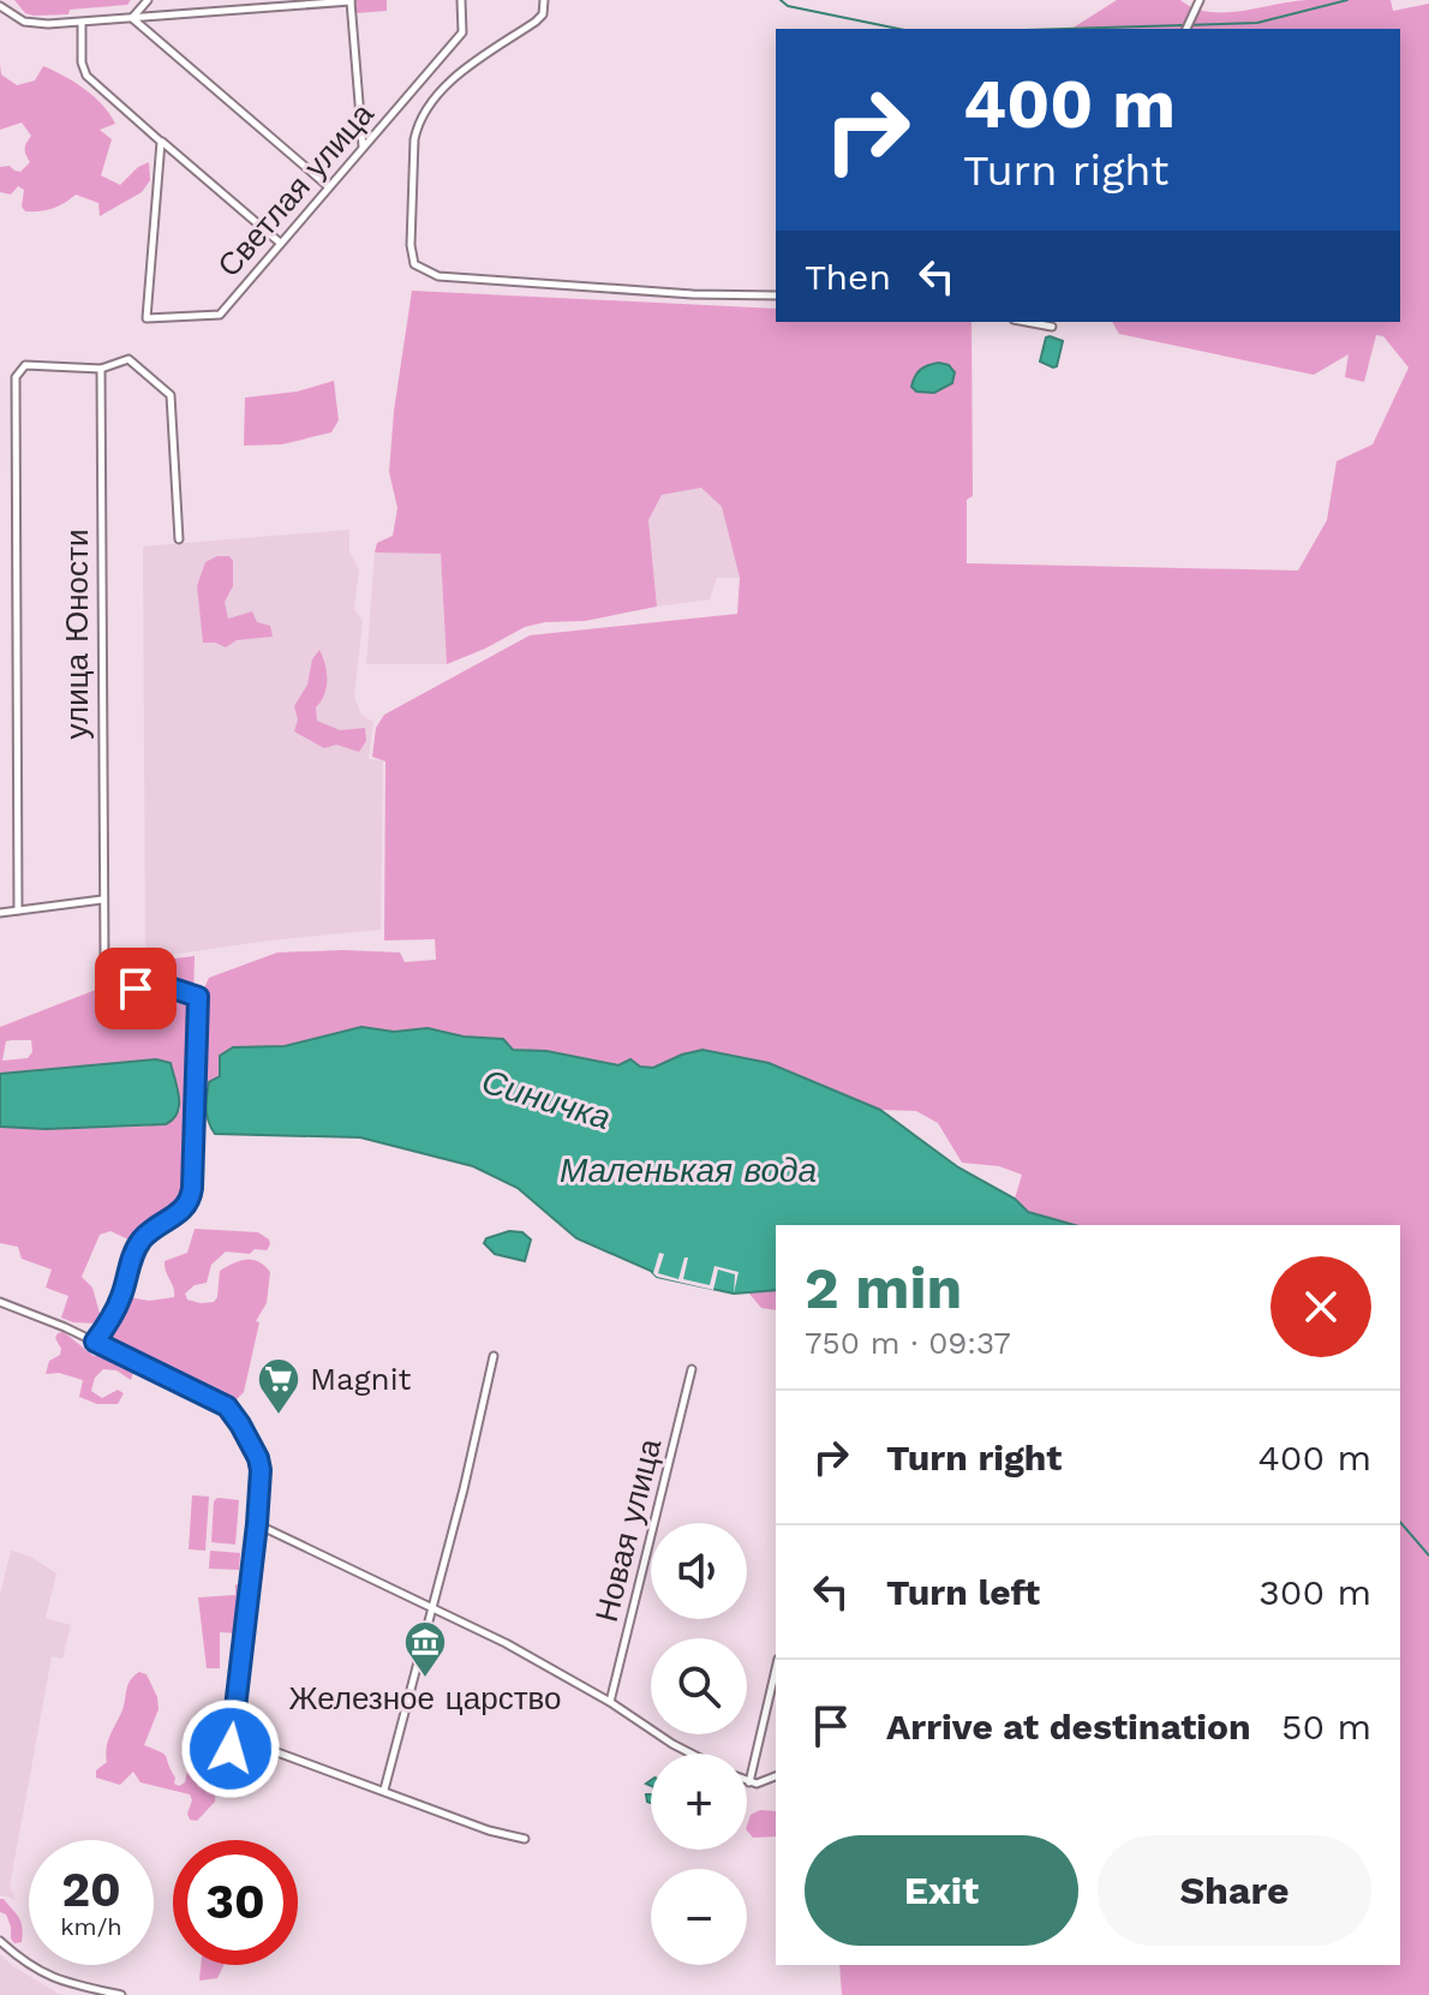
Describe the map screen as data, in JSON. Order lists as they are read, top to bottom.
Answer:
{
  "streets": {
    "street": ["Светлая улица", "улица Юности", "Новая улица"]
  },
  "water": ["Синичка", "Маленькая вода"],
  "places": {
    "supermarket": ["Magnit"],
    "museum": ["Железное царство"]
  },
  "page": {
    "turn": ["400 m", "Turn right"],
    "then": "Then",
    "heading": ["2 min", "750 m · 09:37"],
    "list": [
      {
        "name": "Turn right",
        "value": "400 m"
      },
      {
        "name": "Turn left",
        "value": "300 m"
      },
      {
        "name": "Arrive at destination",
        "value": "50 m"
      }
    ],
    "map_buttons": ["+", "−"],
    "buttons": ["Exit", "Share"],
    "speed": "20 km/h",
    "limit": "30"
  }
}
